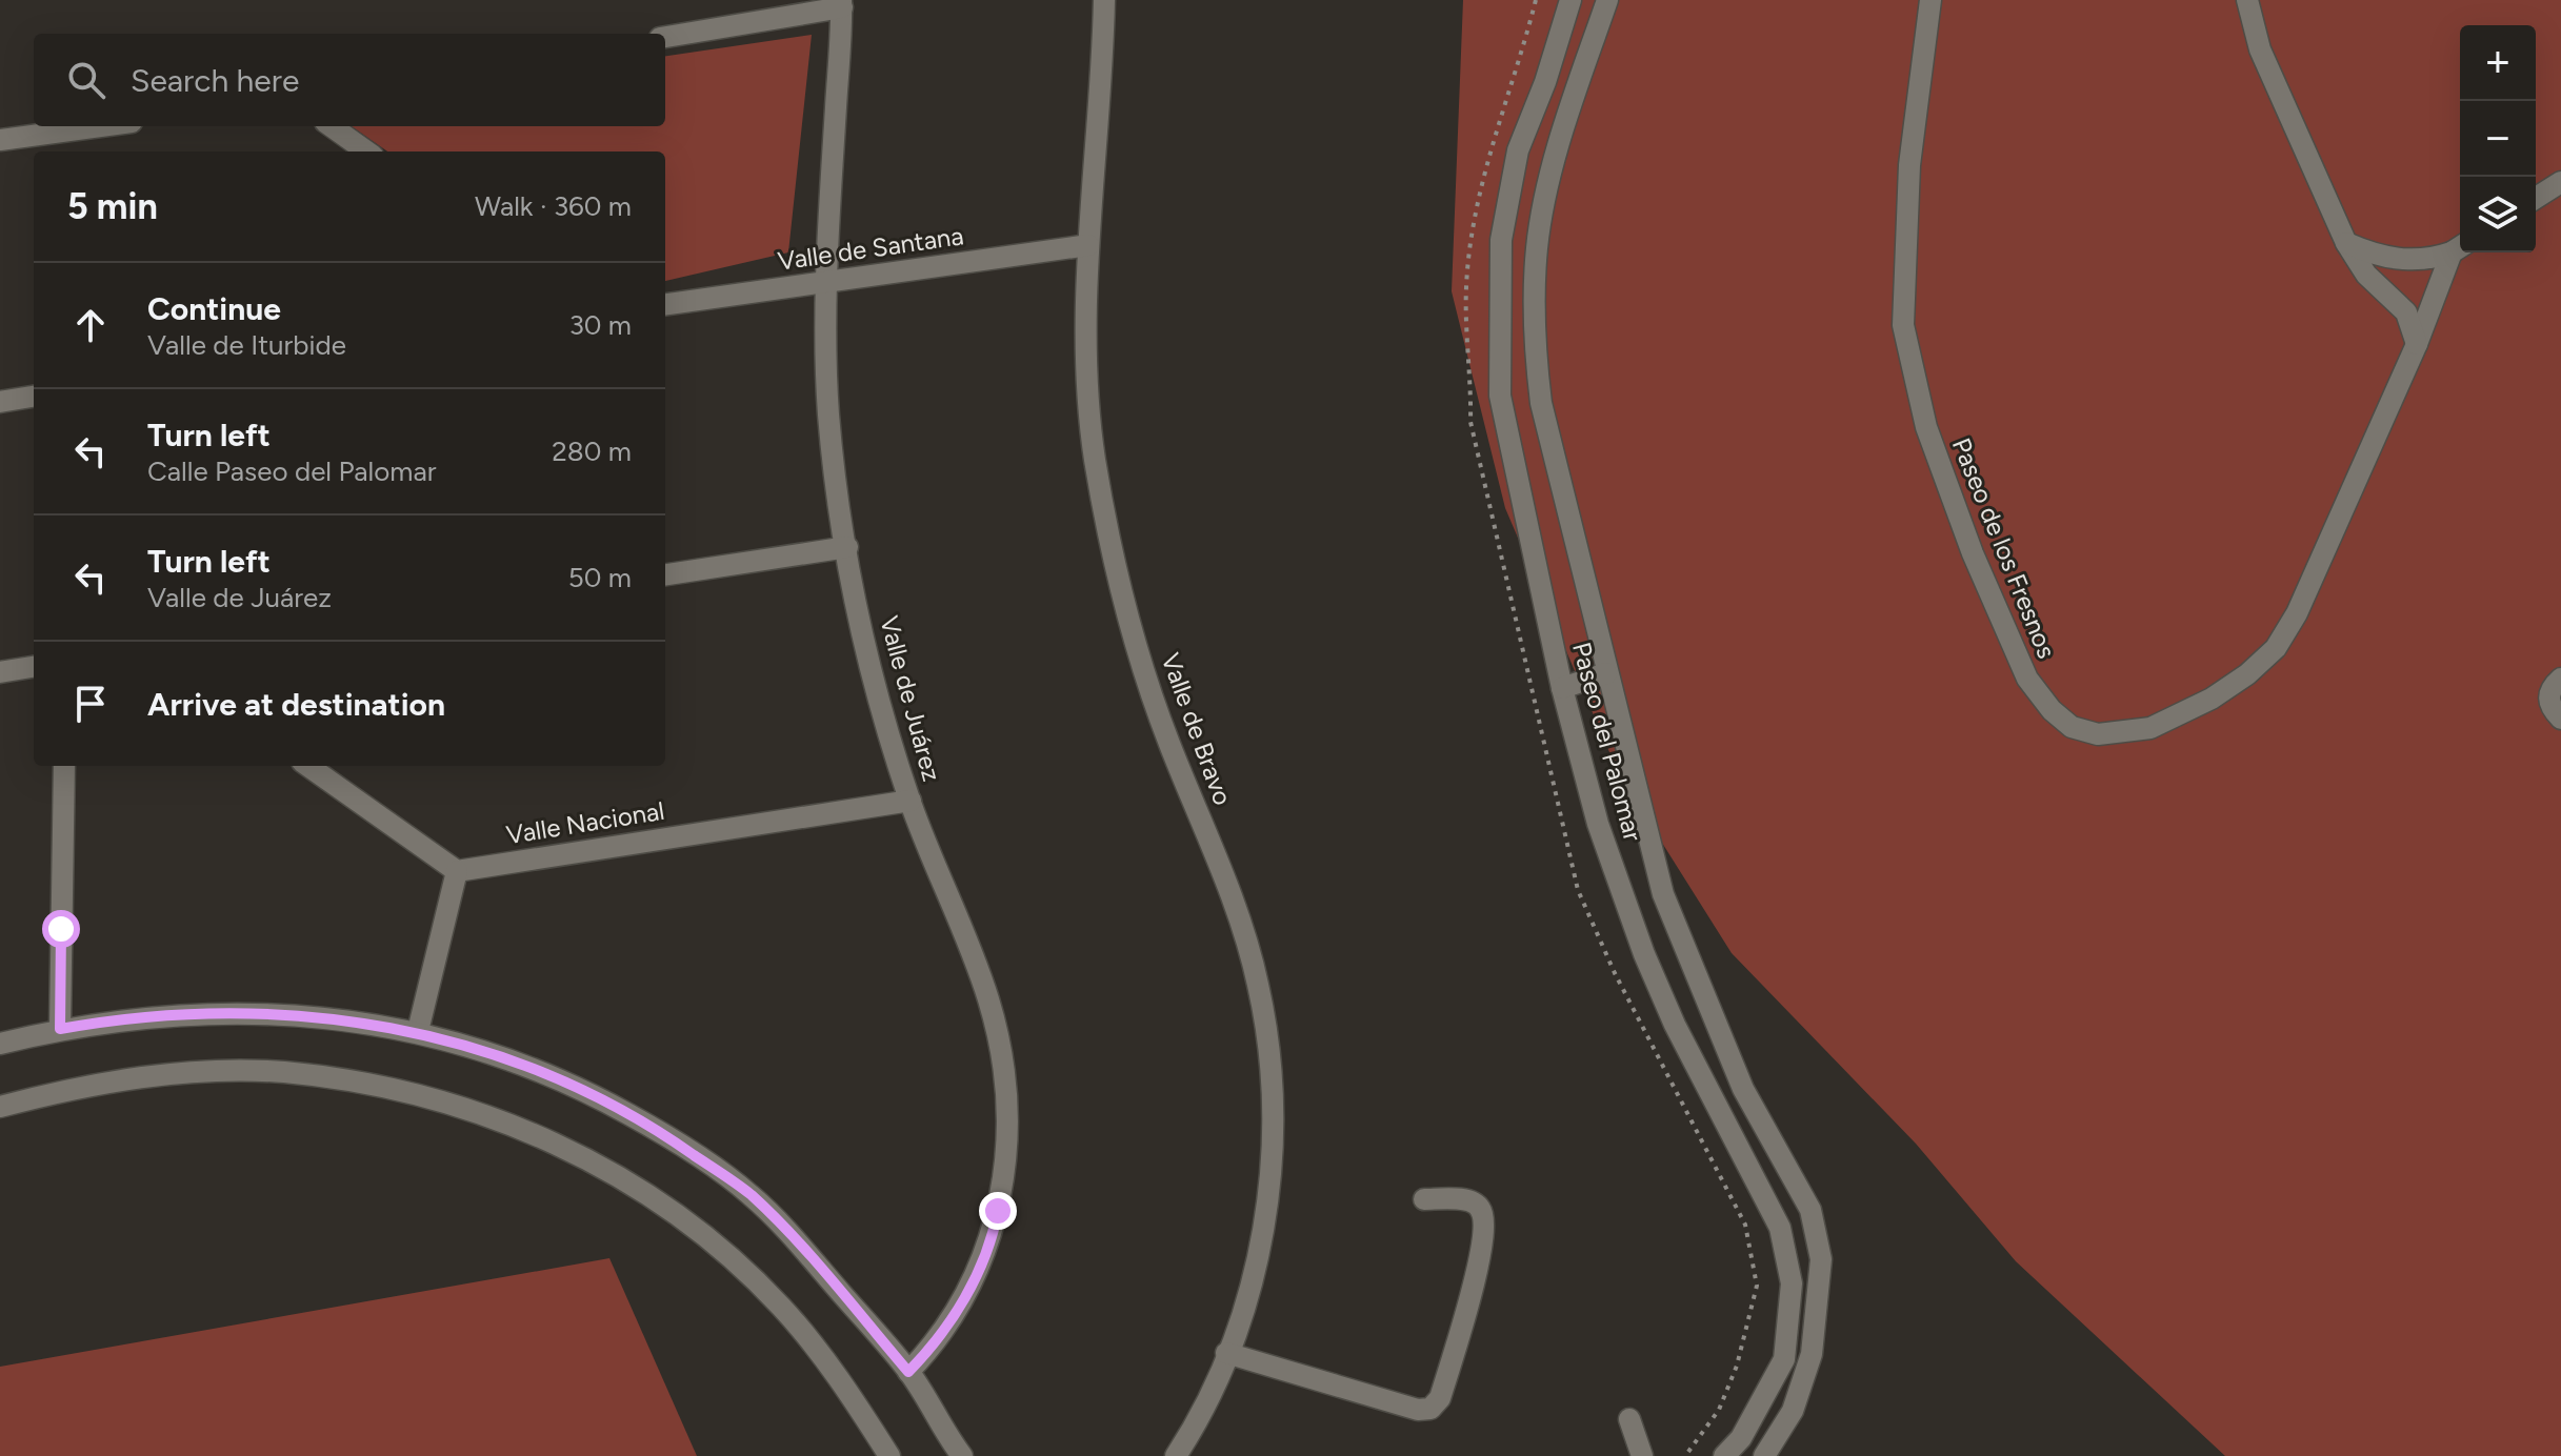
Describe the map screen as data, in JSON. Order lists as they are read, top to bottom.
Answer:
{
  "streets": {
    "street": [
      "Valle de Santana",
      "Paseo de los Fresnos",
      "Valle de Juárez",
      "Valle de Bravo",
      "Paseo del Palomar",
      "Valle Nacional"
    ]
  },
  "crossings": [
    ["Valle de Santana", "Valle de Juárez"],
    ["Valle de Santana", "Valle de Bravo"],
    ["Valle de Juárez", "Valle Nacional"]
  ],
  "page": {
    "map_buttons": ["+", "−"],
    "search": "Search here",
    "heading": ["5 min", "Walk · 360 m"],
    "list": [
      ["Continue", "Valle de Iturbide", "30 m"],
      ["Turn left", "Calle Paseo del Palomar", "280 m"],
      ["Turn left", "Valle de Juárez", "50 m"],
      "Arrive at destination"
    ]
  }
}
